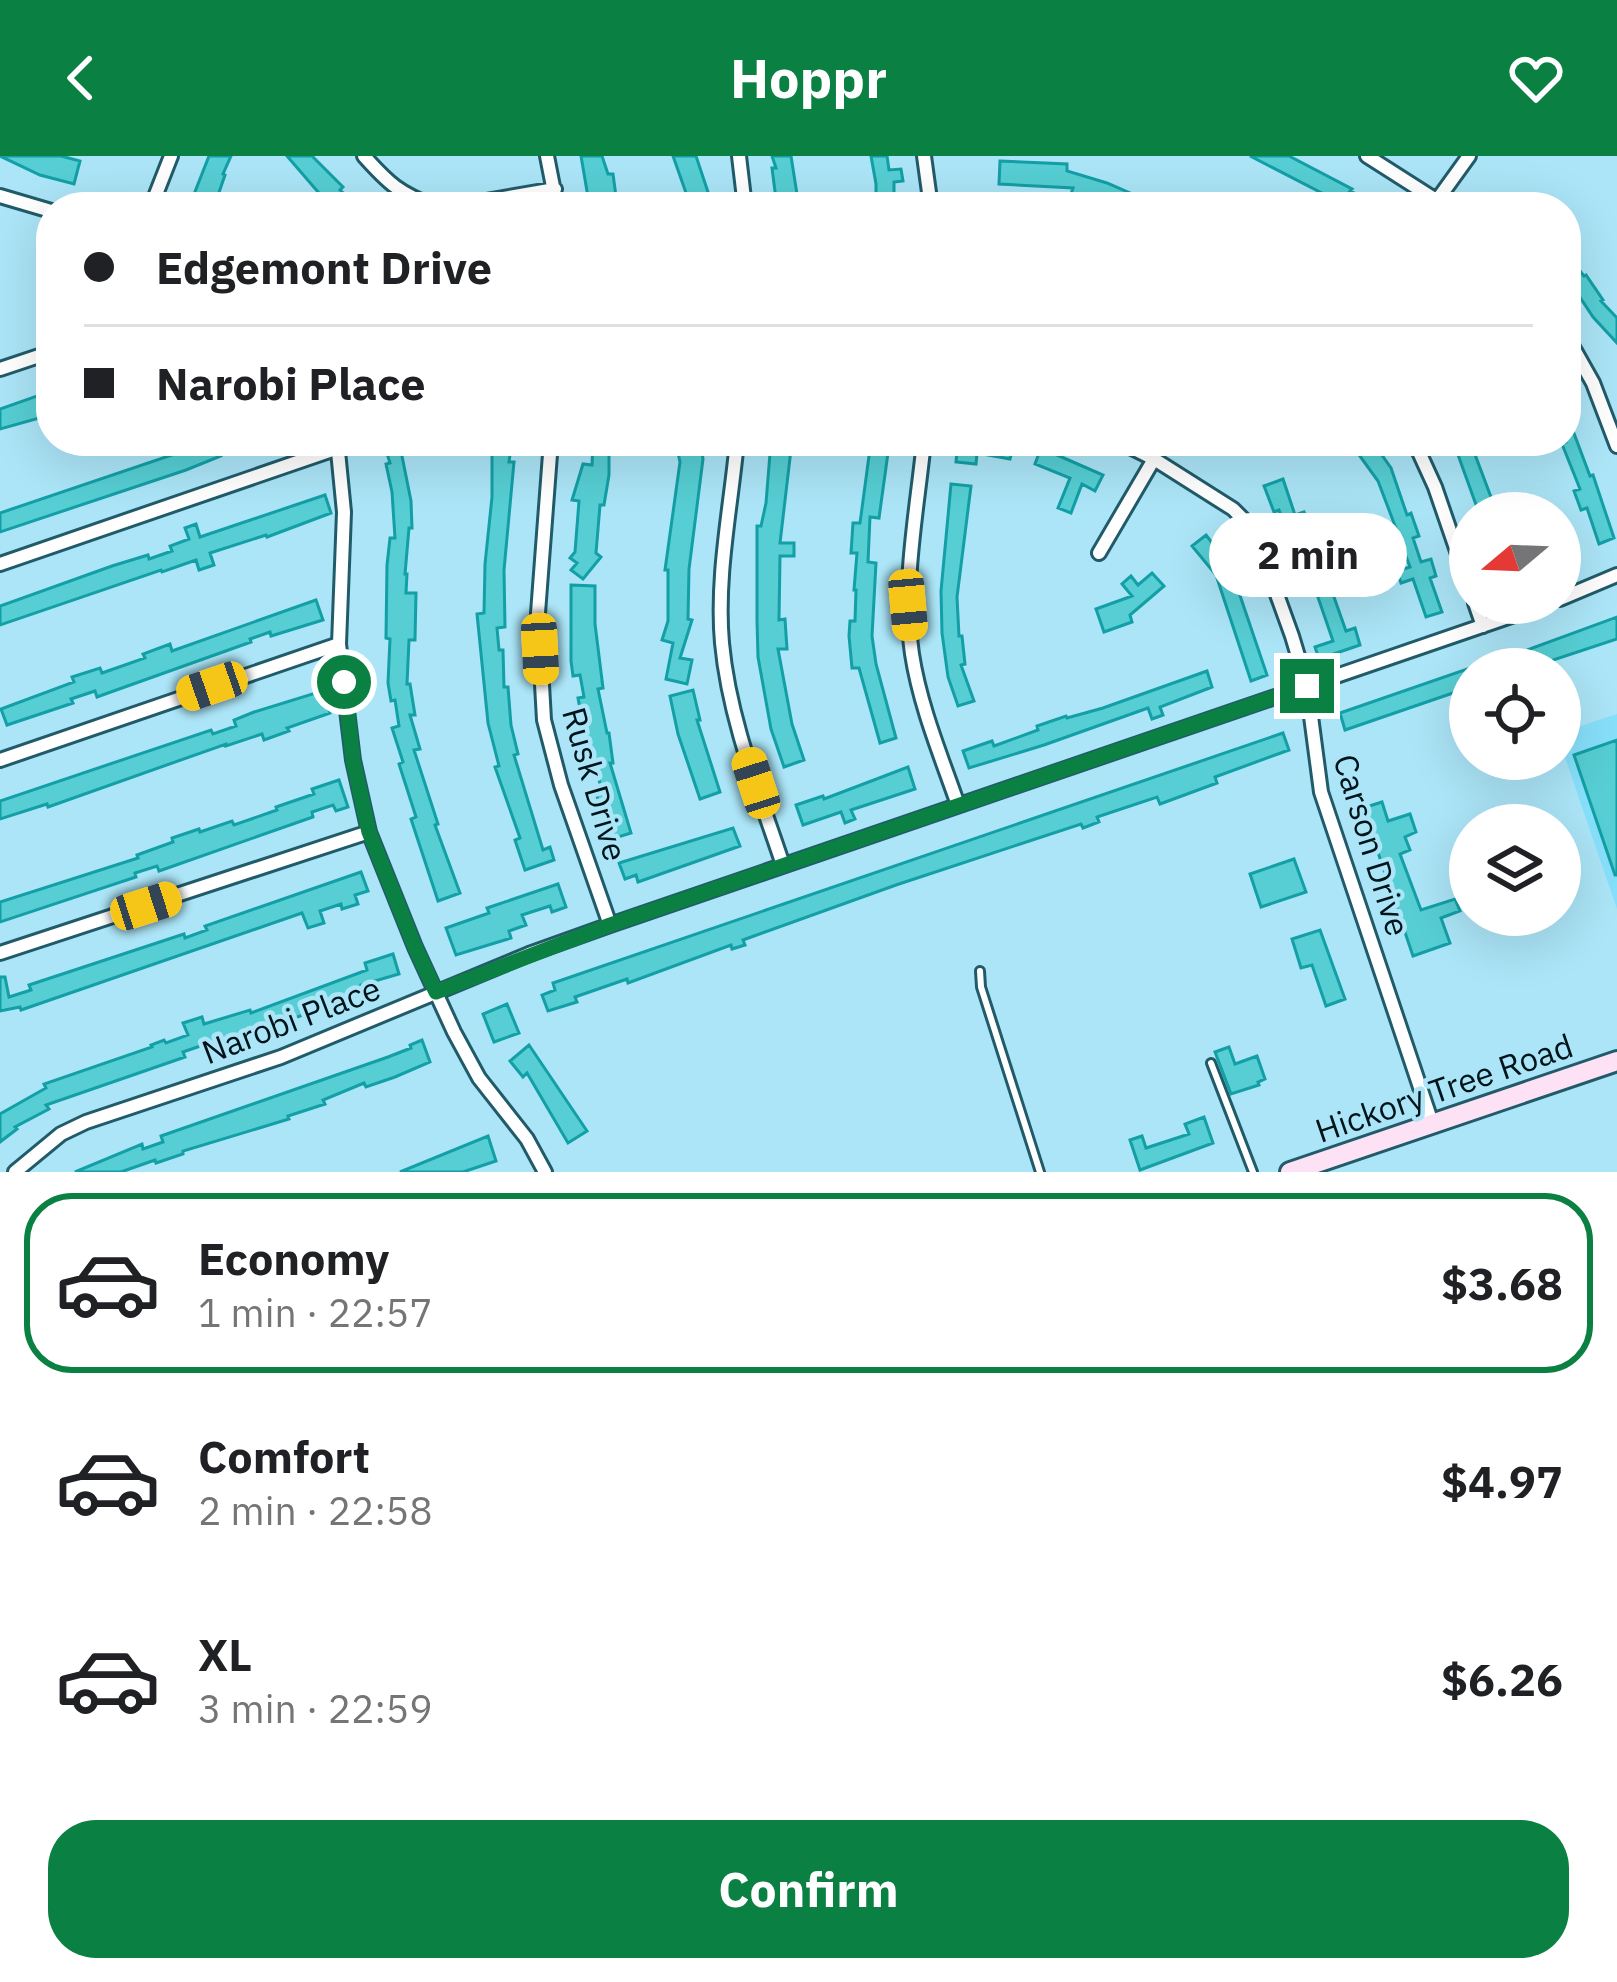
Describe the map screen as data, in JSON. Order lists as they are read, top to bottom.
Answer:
{
  "streets": {
    "street": [
      "Rusk Drive",
      "Carson Drive",
      "Narobi Place",
      "Hickory Tree Road"
    ]
  },
  "crossings": [
    ["Rusk Drive", "Narobi Place"],
    ["Carson Drive", "Narobi Place"],
    ["Carson Drive", "Hickory Tree Road"]
  ],
  "north": "left",
  "page": {
    "header": "Hoppr",
    "banner": ["Edgemont Drive", "Narobi Place"],
    "bubble": "2 min",
    "list": [
      {
        "name": "Economy",
        "note": "1 min · 22:57",
        "value": "$3.68"
      },
      {
        "name": "Comfort",
        "note": "2 min · 22:58",
        "value": "$4.97"
      },
      {
        "name": "XL",
        "note": "3 min · 22:59",
        "value": "$6.26"
      }
    ],
    "buttons": "Confirm"
  }
}
